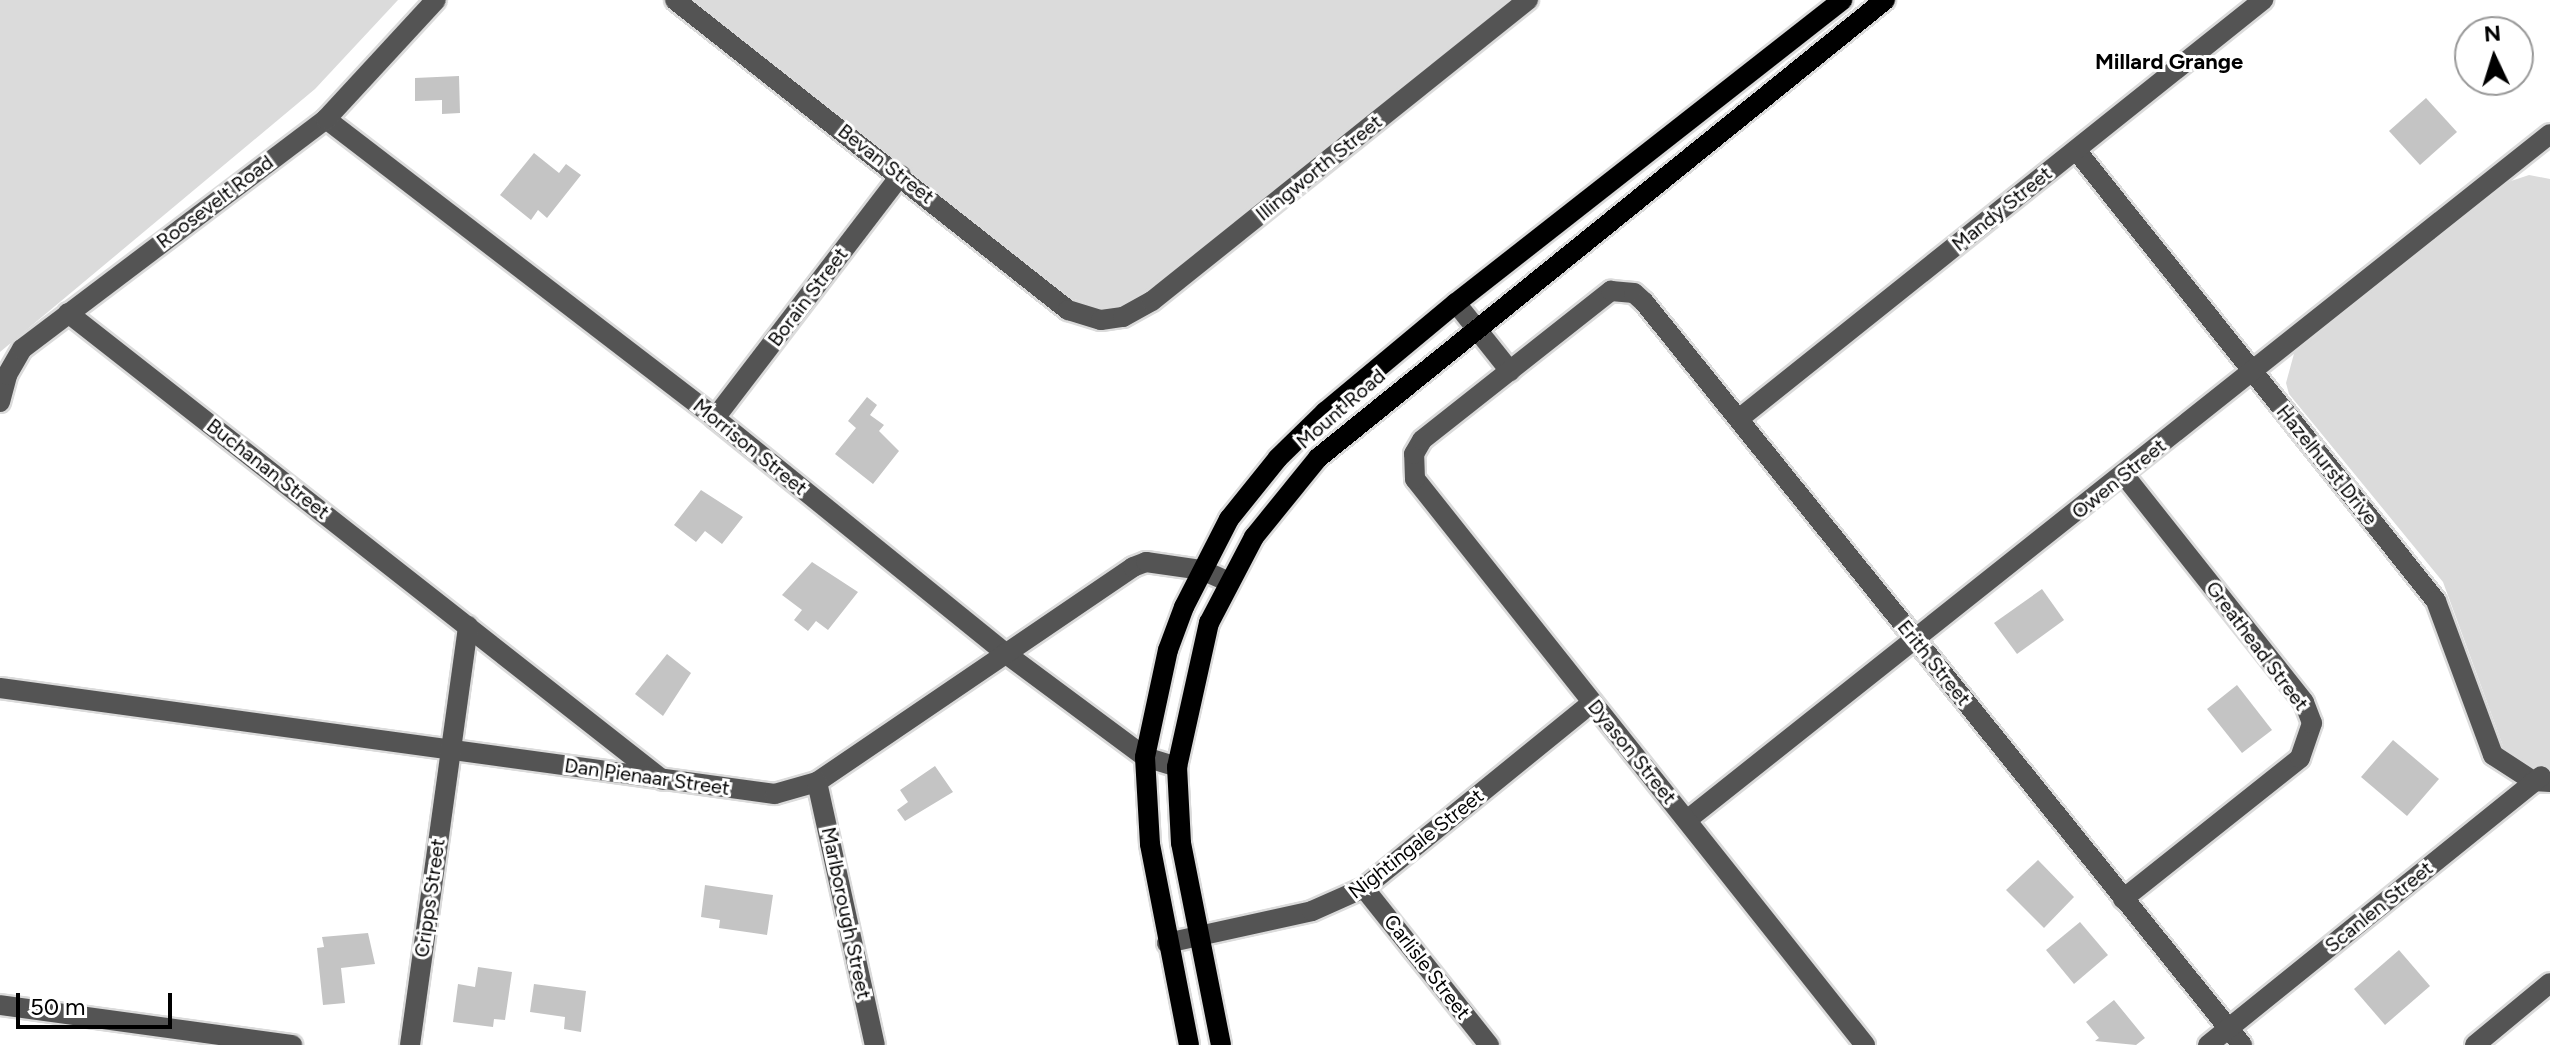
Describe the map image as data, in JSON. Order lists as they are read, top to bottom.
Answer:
{
  "streets": {
    "main road": ["Mount Road"],
    "street": [
      "Bevan Street",
      "Illingworth Street",
      "Roosevelt Road",
      "Mandy Street",
      "Borain Street",
      "Morrison Street",
      "Hazelhurst Drive",
      "Buchanan Street",
      "Owen Street",
      "Greathead Street",
      "Erith Street",
      "Dyason Street",
      "Dan Pienaar Street",
      "Nightingale Street",
      "Cripps Street",
      "Scanlen Street",
      "Marlborough Street",
      "Carlisle Street"
    ]
  },
  "crossings": [
    ["Bevan Street", "Illingworth Street"],
    ["Bevan Street", "Borain Street"],
    ["Roosevelt Road", "Morrison Street"],
    ["Roosevelt Road", "Buchanan Street"],
    ["Mandy Street", "Hazelhurst Drive"],
    ["Mandy Street", "Erith Street"],
    ["Borain Street", "Morrison Street"],
    ["Mount Road", "Morrison Street"],
    ["Mount Road", "Dan Pienaar Street"],
    ["Mount Road", "Nightingale Street"],
    ["Morrison Street", "Dan Pienaar Street"],
    ["Hazelhurst Drive", "Owen Street"],
    ["Hazelhurst Drive", "Scanlen Street"],
    ["Buchanan Street", "Dan Pienaar Street"],
    ["Owen Street", "Greathead Street"],
    ["Owen Street", "Erith Street"],
    ["Owen Street", "Dyason Street"],
    ["Greathead Street", "Erith Street"],
    ["Erith Street", "Dyason Street"],
    ["Erith Street", "Scanlen Street"],
    ["Dyason Street", "Nightingale Street"],
    ["Dan Pienaar Street", "Cripps Street"],
    ["Dan Pienaar Street", "Marlborough Street"],
    ["Nightingale Street", "Carlisle Street"]
  ],
  "districts": ["Millard Grange"],
  "scale_bar": "50 m",
  "north": "top"
}
